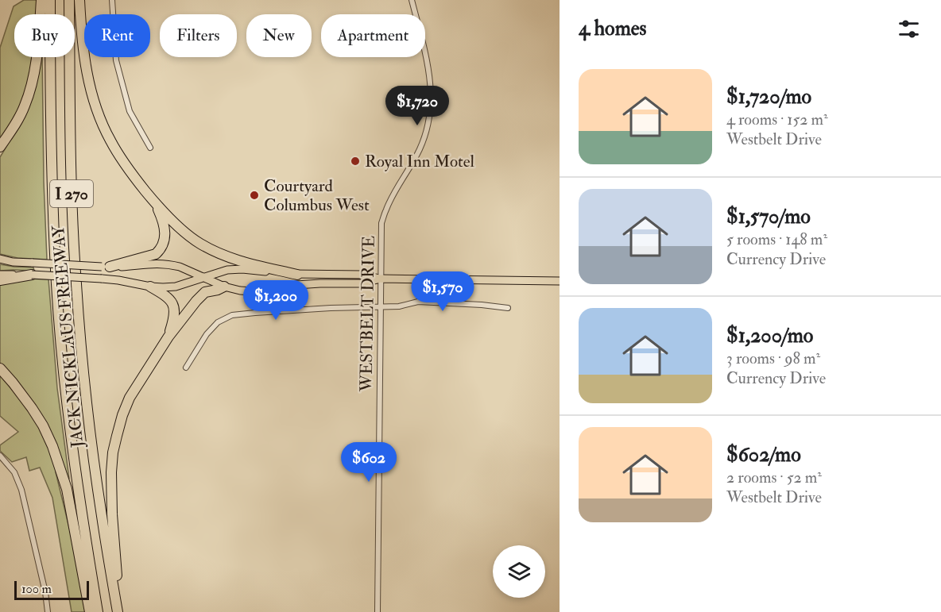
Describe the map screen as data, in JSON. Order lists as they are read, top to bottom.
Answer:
{
  "streets": {
    "highway": ["I 270", "JACK NICKLAUS FREEWAY"],
    "street": ["WESTBELT DRIVE"]
  },
  "places": ["Royal Inn Motel", "Courtyard Columbus West"],
  "scale_bar": "100 m",
  "page": {
    "heading": "4 homes",
    "chip": [
      "Buy",
      "Rent",
      "Filters",
      "New",
      "Apartment"
    ],
    "list": [
      {
        "name": "$1,720/mo",
        "note": "4 rooms · 152 m² · Westbelt Drive"
      },
      {
        "name": "$1,570/mo",
        "note": "5 rooms · 148 m² · Currency Drive"
      },
      {
        "name": "$1,200/mo",
        "note": "3 rooms · 98 m² · Currency Drive"
      },
      {
        "name": "$602/mo",
        "note": "2 rooms · 52 m² · Westbelt Drive"
      }
    ],
    "price": [
      "$1,720",
      "$1,570",
      "$1,200",
      "$602"
    ],
    "scale": "100 m"
  }
}
